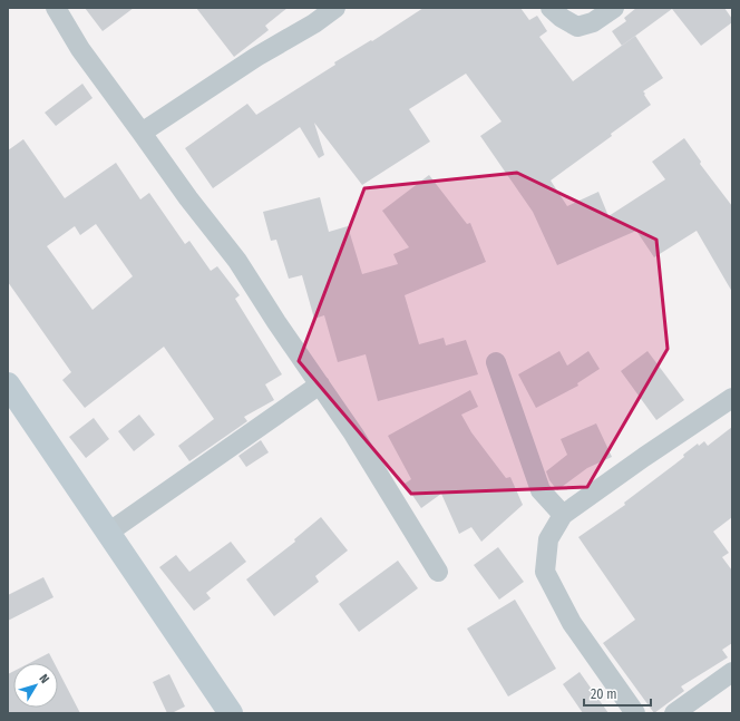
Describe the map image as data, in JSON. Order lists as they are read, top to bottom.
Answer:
{
  "scale_bar": "20 m",
  "north": "top right"
}
